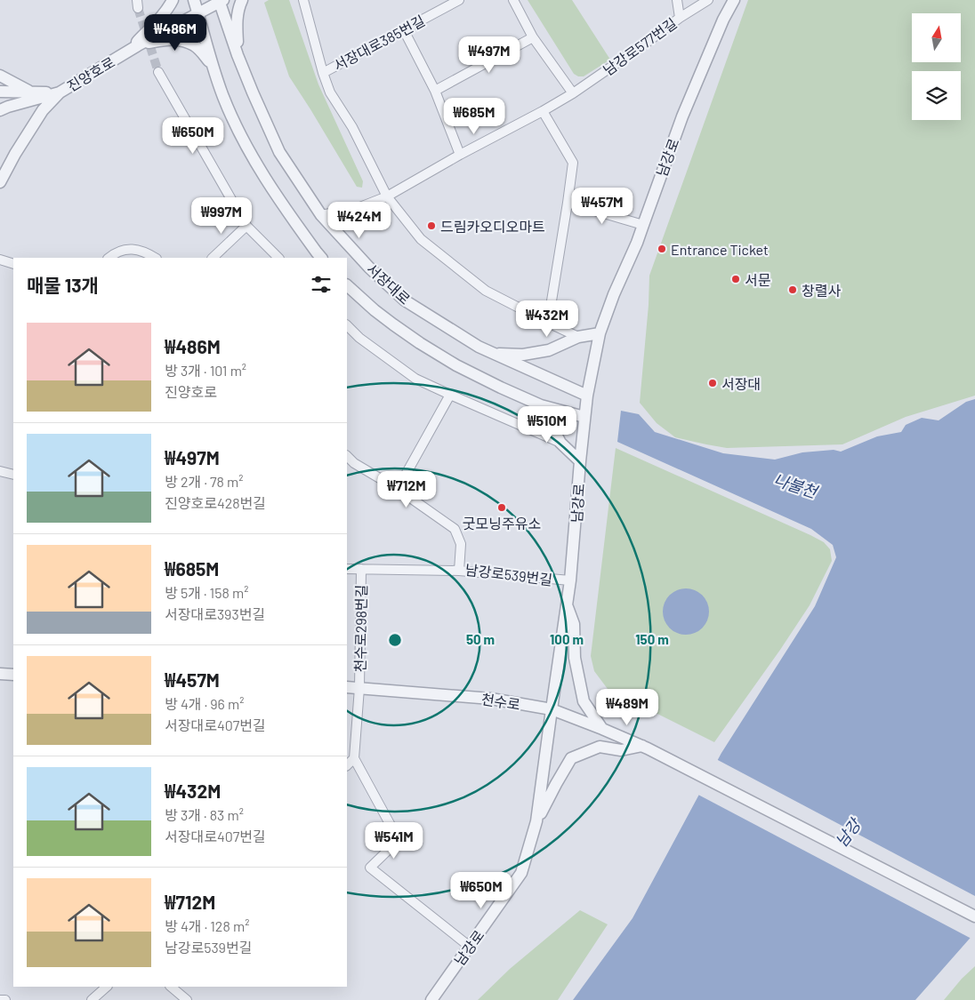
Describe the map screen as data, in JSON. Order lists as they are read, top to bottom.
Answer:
{
  "streets": {
    "street": [
      "서장대로385번길",
      "남강로577번길",
      "진양호로",
      "남강로",
      "서장대로",
      "남강로539번길",
      "천수로298번길",
      "천수로"
    ]
  },
  "crossings": [
    ["남강로577번길", "서장대로"],
    ["진양호로", "서장대로"],
    ["남강로", "서장대로"],
    ["남강로", "남강로539번길"],
    ["남강로", "천수로"],
    ["남강로539번길", "천수로298번길"],
    ["천수로298번길", "천수로"]
  ],
  "water": ["나불천", "남강"],
  "places": [
    "드림카오디오마트",
    "Entrance Ticket",
    "서문",
    "창렬사",
    "서장대",
    "굿모닝주유소"
  ],
  "north": "top",
  "page": {
    "price": [
      "₩486M",
      "₩497M",
      "₩685M",
      "₩650M",
      "₩457M",
      "₩997M",
      "₩424M",
      "₩432M",
      "₩510M",
      "₩712M",
      "₩489M",
      "₩541M",
      "₩650M"
    ],
    "heading": "매물 13개",
    "list": [
      {
        "name": "₩486M",
        "note": "방 3개 · 101 m² · 진양호로"
      },
      {
        "name": "₩497M",
        "note": "방 2개 · 78 m² · 진양호로428번길"
      },
      {
        "name": "₩685M",
        "note": "방 5개 · 158 m² · 서장대로393번길"
      },
      {
        "name": "₩457M",
        "note": "방 4개 · 96 m² · 서장대로407번길"
      },
      {
        "name": "₩432M",
        "note": "방 3개 · 83 m² · 서장대로407번길"
      },
      {
        "name": "₩712M",
        "note": "방 4개 · 128 m² · 남강로539번길"
      }
    ]
  },
  "rings": ["50 m", "100 m", "150 m"]
}
